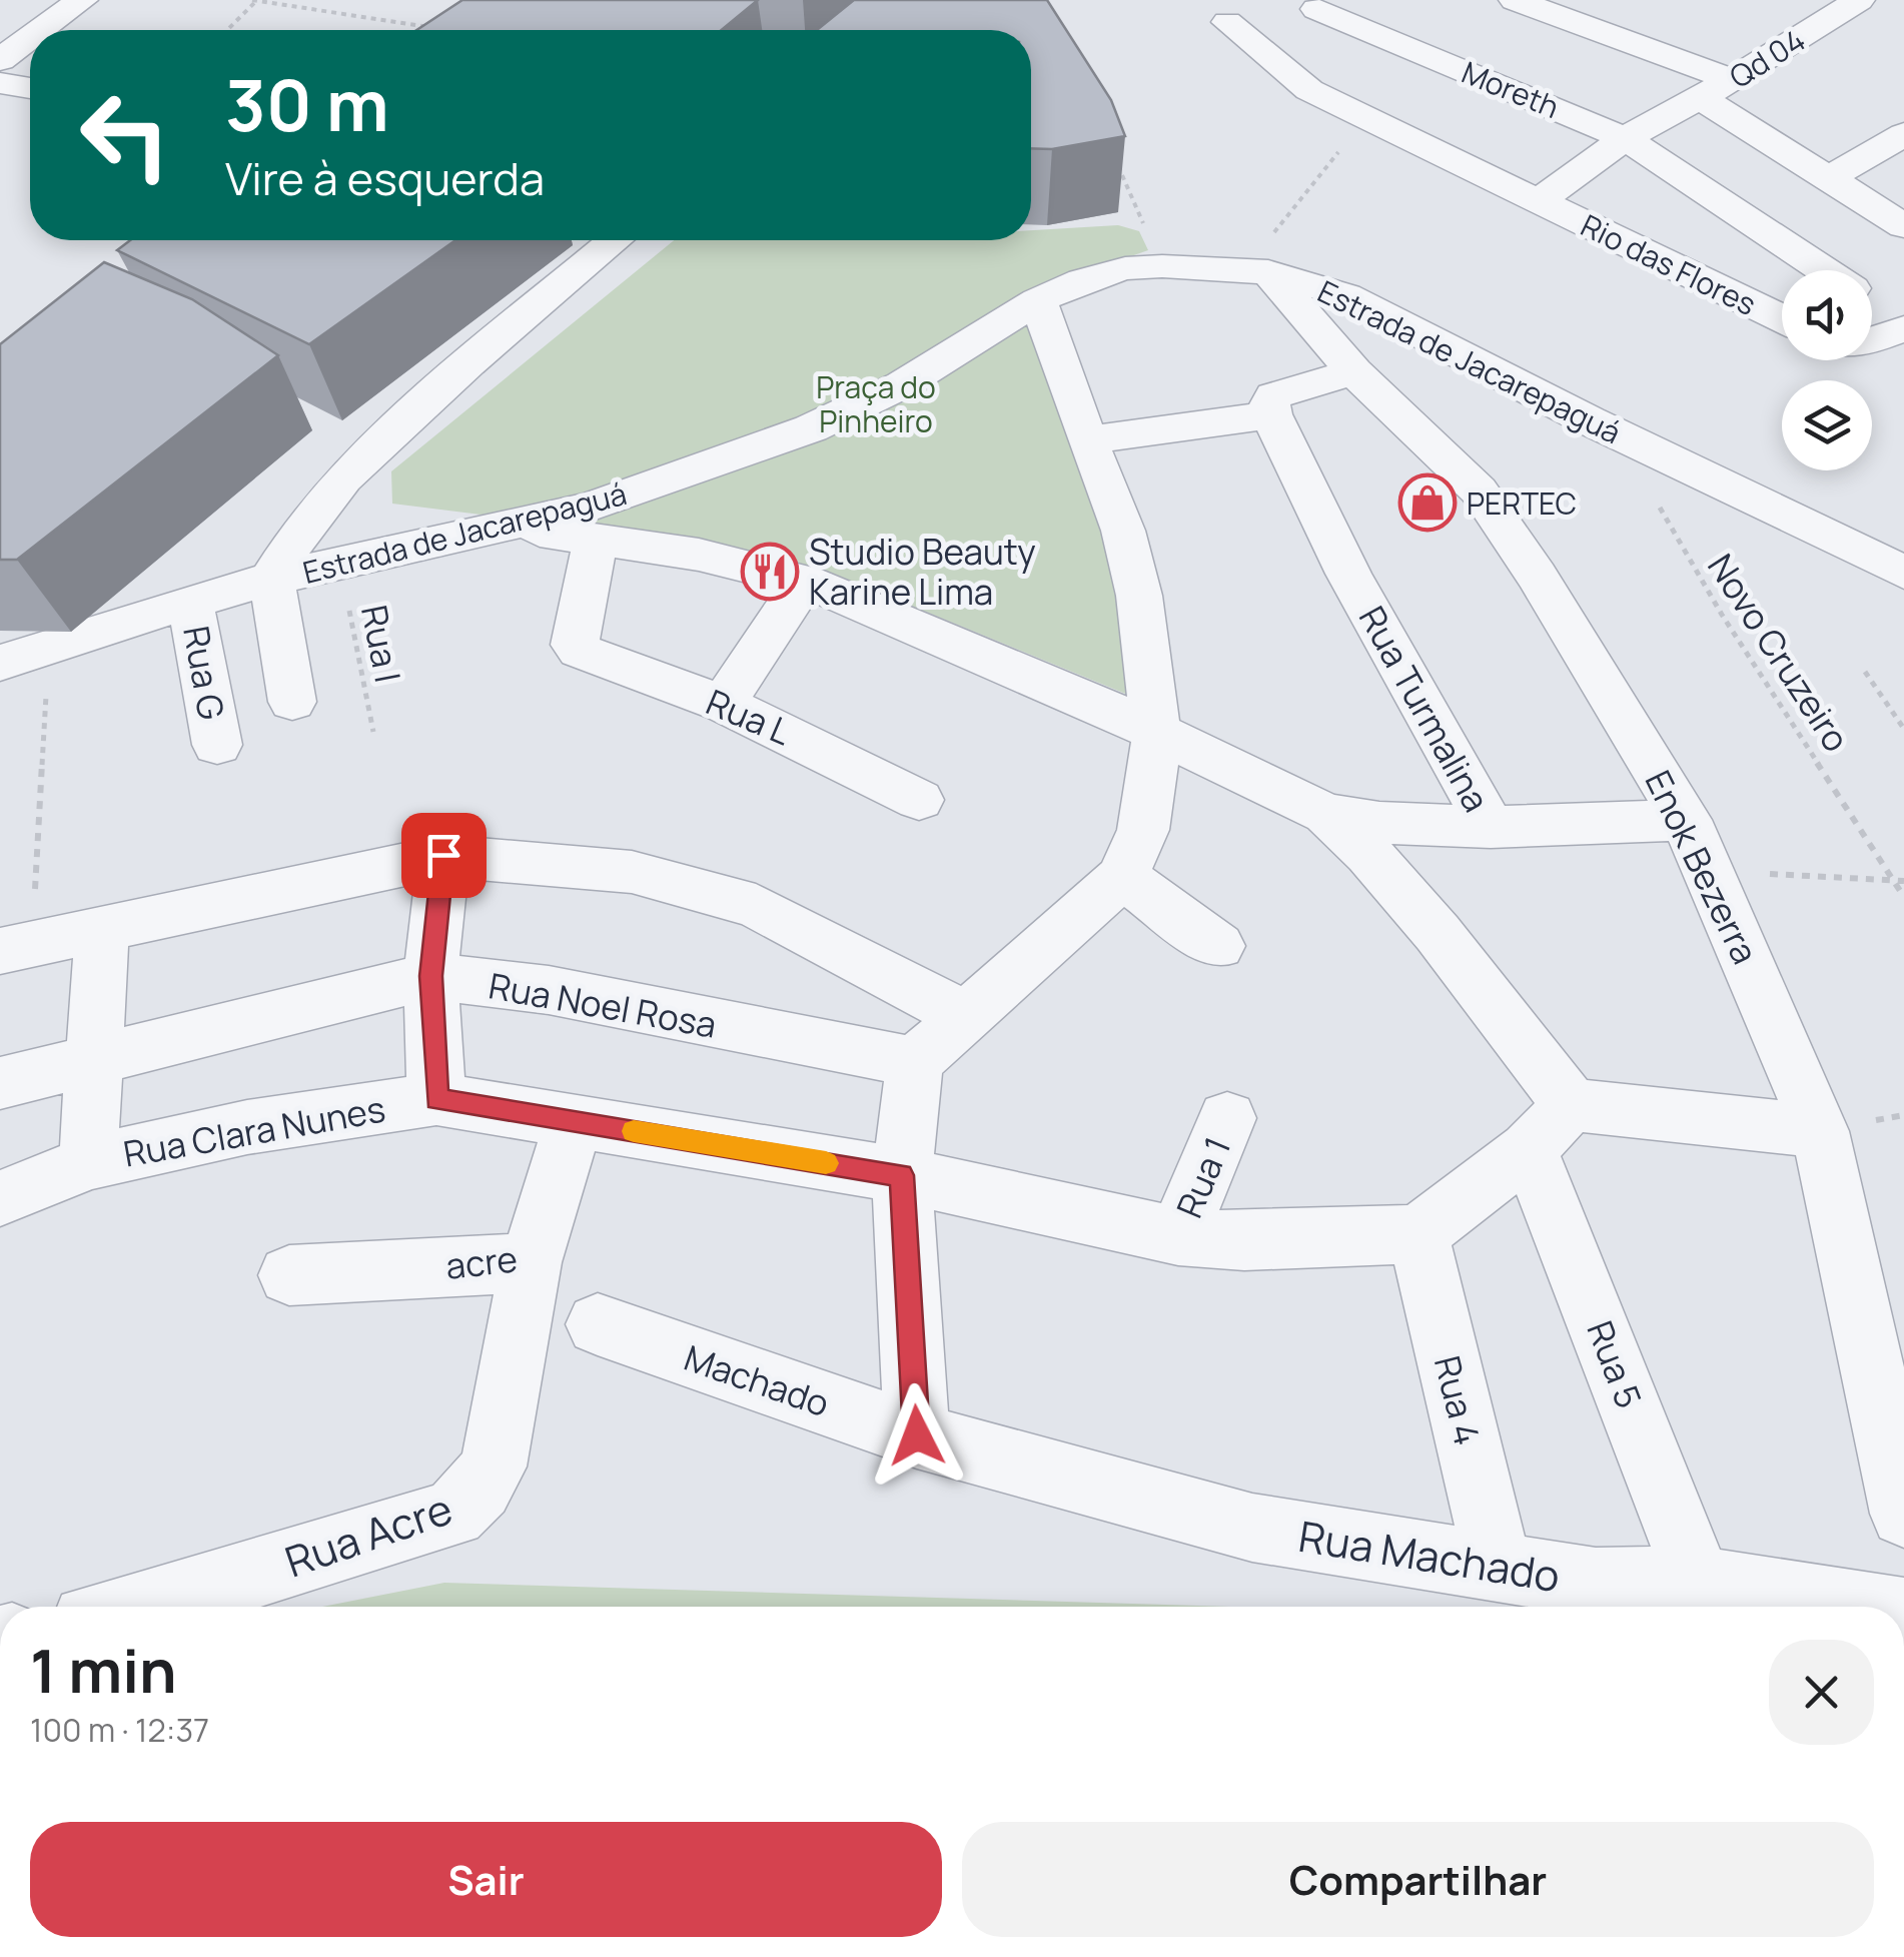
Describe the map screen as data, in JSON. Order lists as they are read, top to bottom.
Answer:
{
  "streets": {
    "street": [
      "Qd 04",
      "Moreth",
      "Rio das Flores",
      "Estrada de Jacarepaguá",
      "Rua G",
      "Rua Turmalina",
      "Rua L",
      "Enok Bezerra",
      "Rua Noel Rosa",
      "Rua Clara Nunes",
      "Rua 1",
      "acre",
      "Rua 5",
      "Machado",
      "Rua 4",
      "Rua Acre",
      "Rua Machado"
    ],
    "path": ["Rua I", "Novo Cruzeiro"]
  },
  "crossings": [
    ["Moreth", "Rio das Flores"],
    ["Estrada de Jacarepaguá", "Rua I"],
    ["Estrada de Jacarepaguá", "Novo Cruzeiro"],
    ["Estrada de Jacarepaguá", "Rua G"],
    ["Estrada de Jacarepaguá", "Enok Bezerra"],
    ["Rua Turmalina", "Enok Bezerra"],
    ["Rua Clara Nunes", "Rua 1"],
    ["Rua Clara Nunes", "acre"],
    ["Rua Clara Nunes", "Rua 4"],
    ["acre", "Rua Acre"],
    ["Rua 5", "Rua Machado"],
    ["Machado", "Rua Machado"],
    ["Rua 4", "Rua Machado"]
  ],
  "parks": ["Praça do Pinheiro"],
  "places": {
    "shop": ["PERTEC"],
    "restaurant": ["Studio Beauty Karine Lima"]
  },
  "page": {
    "turn": ["30 m", "Vire à esquerda"],
    "heading": ["1 min", "100 m · 12:37"],
    "buttons": ["Sair", "Compartilhar"]
  }
}
